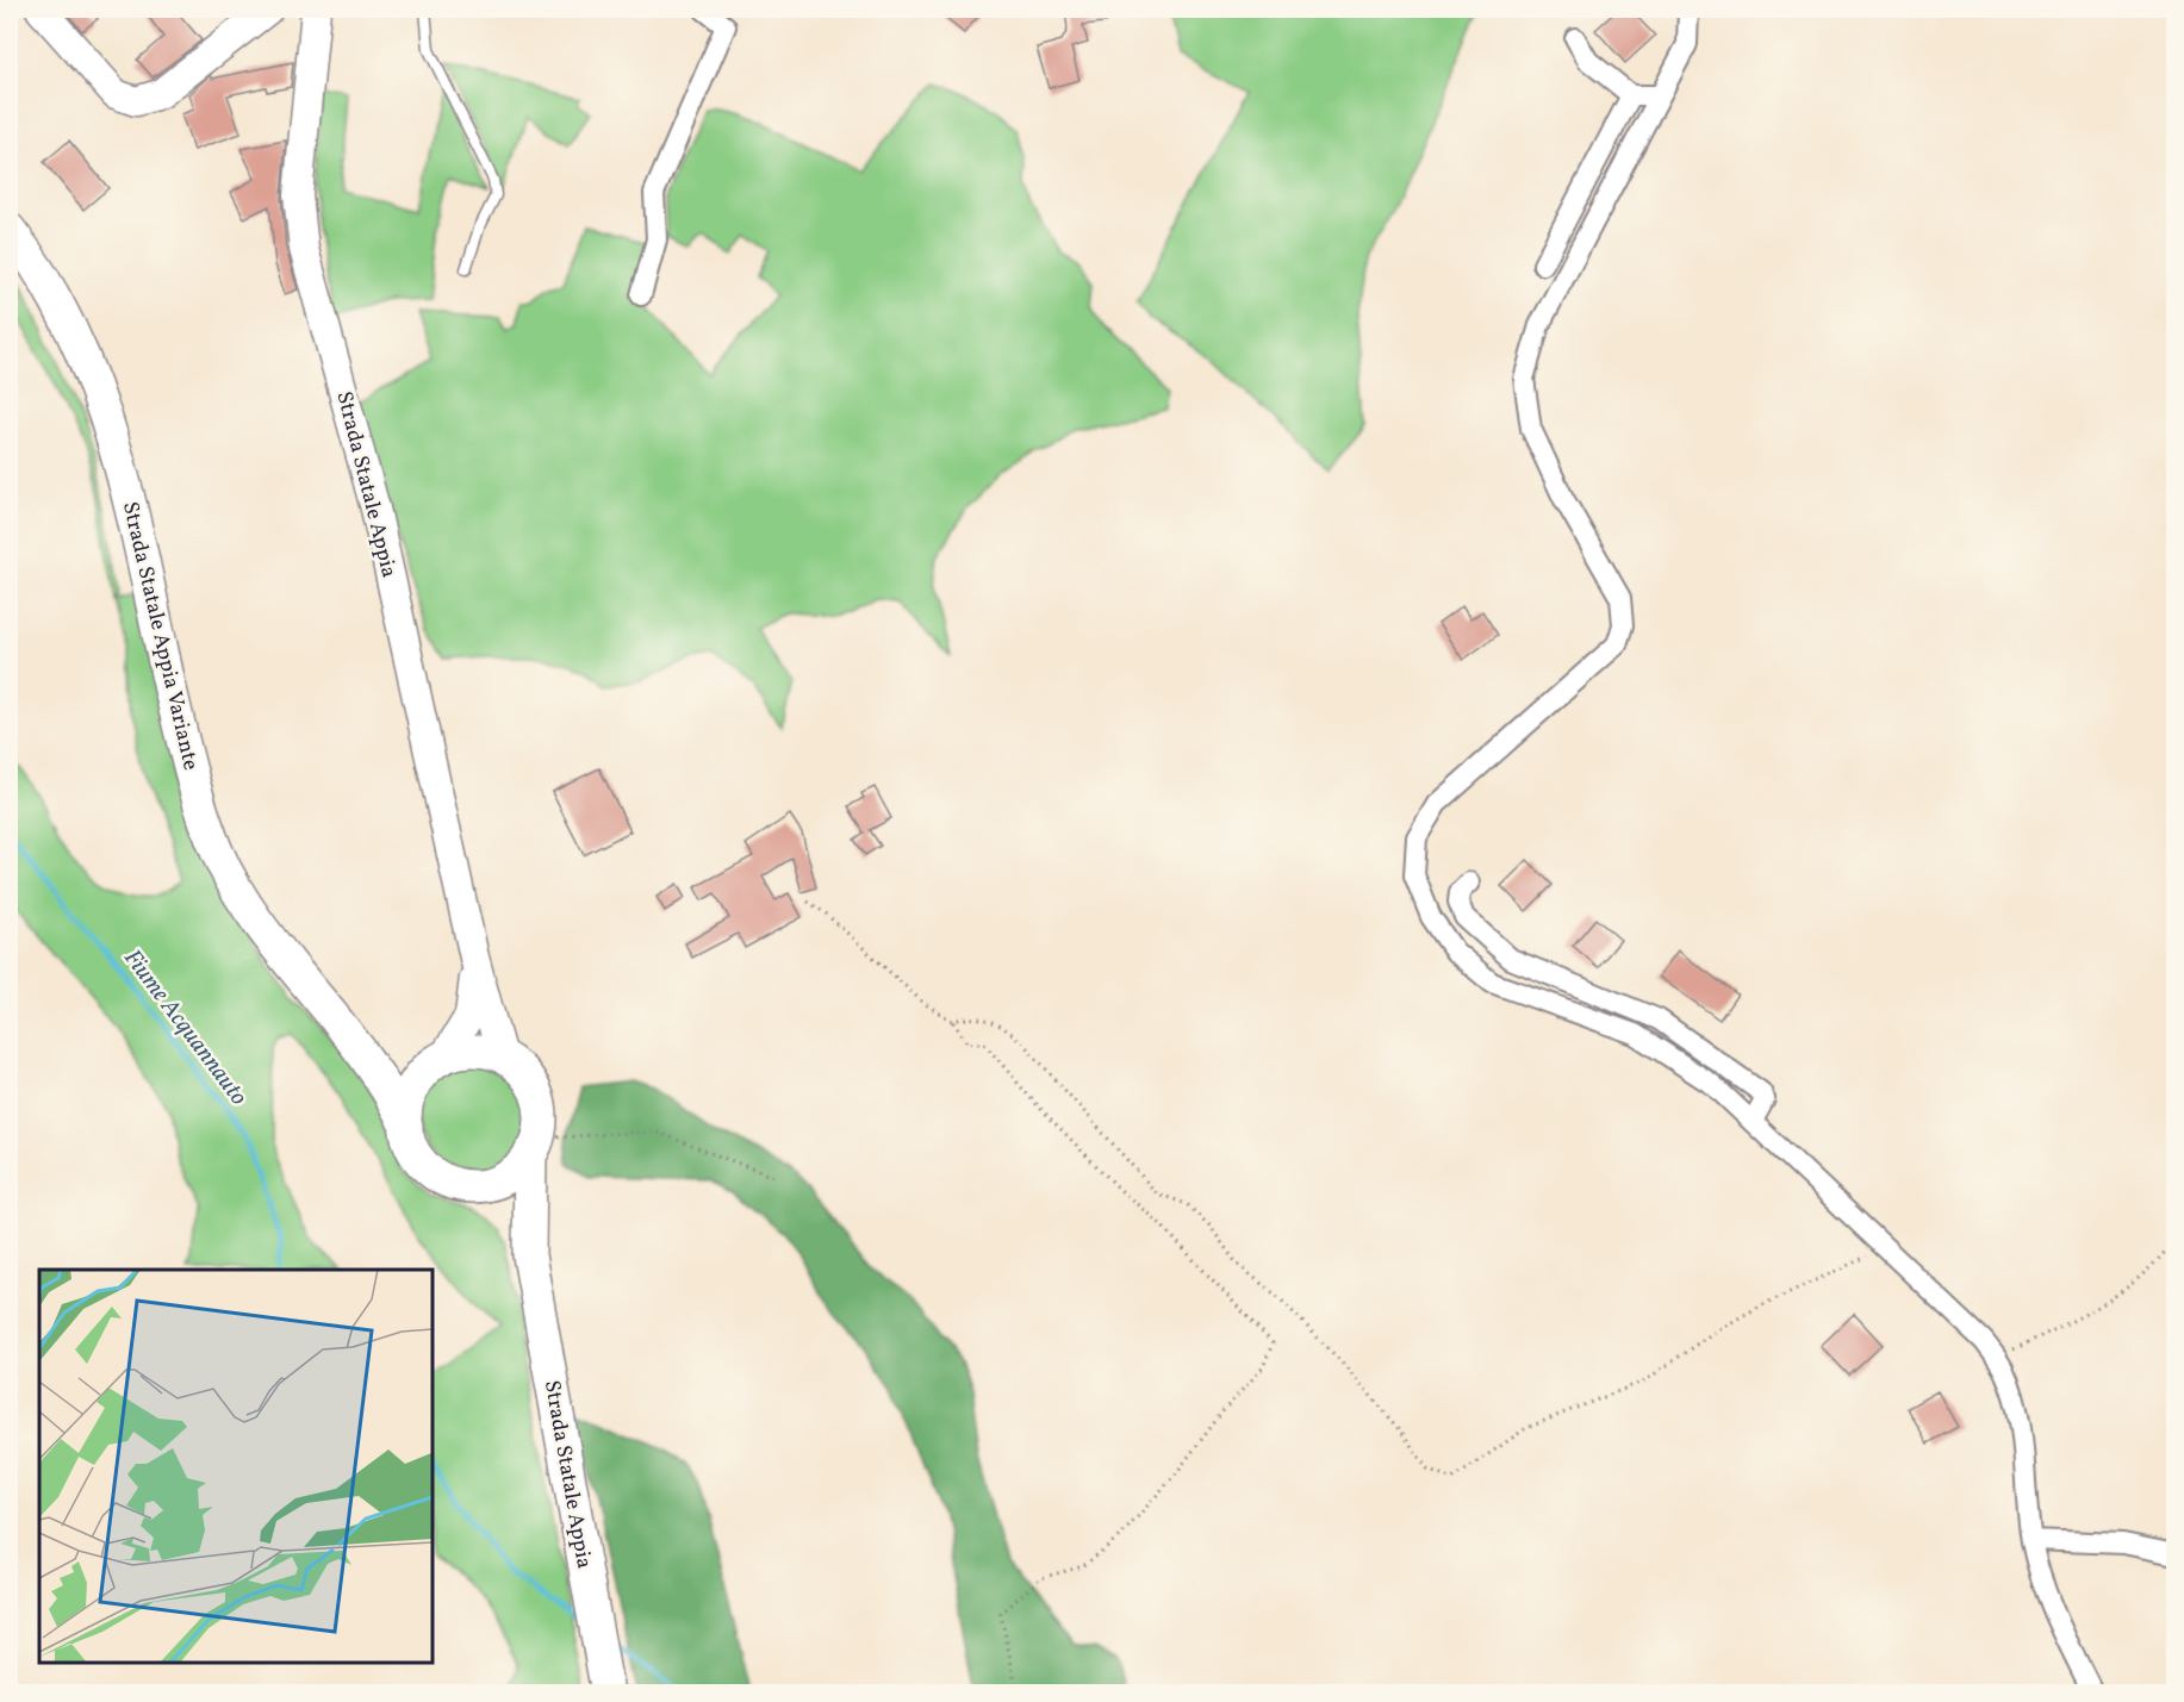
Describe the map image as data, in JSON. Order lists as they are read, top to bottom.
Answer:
{
  "streets": {
    "main road": ["Strada Statale Appia", "Strada Statale Appia Variante"]
  },
  "crossings": [
    ["Strada Statale Appia", "Strada Statale Appia Variante"]
  ],
  "water": ["Fiume Acquannauto"]
}
